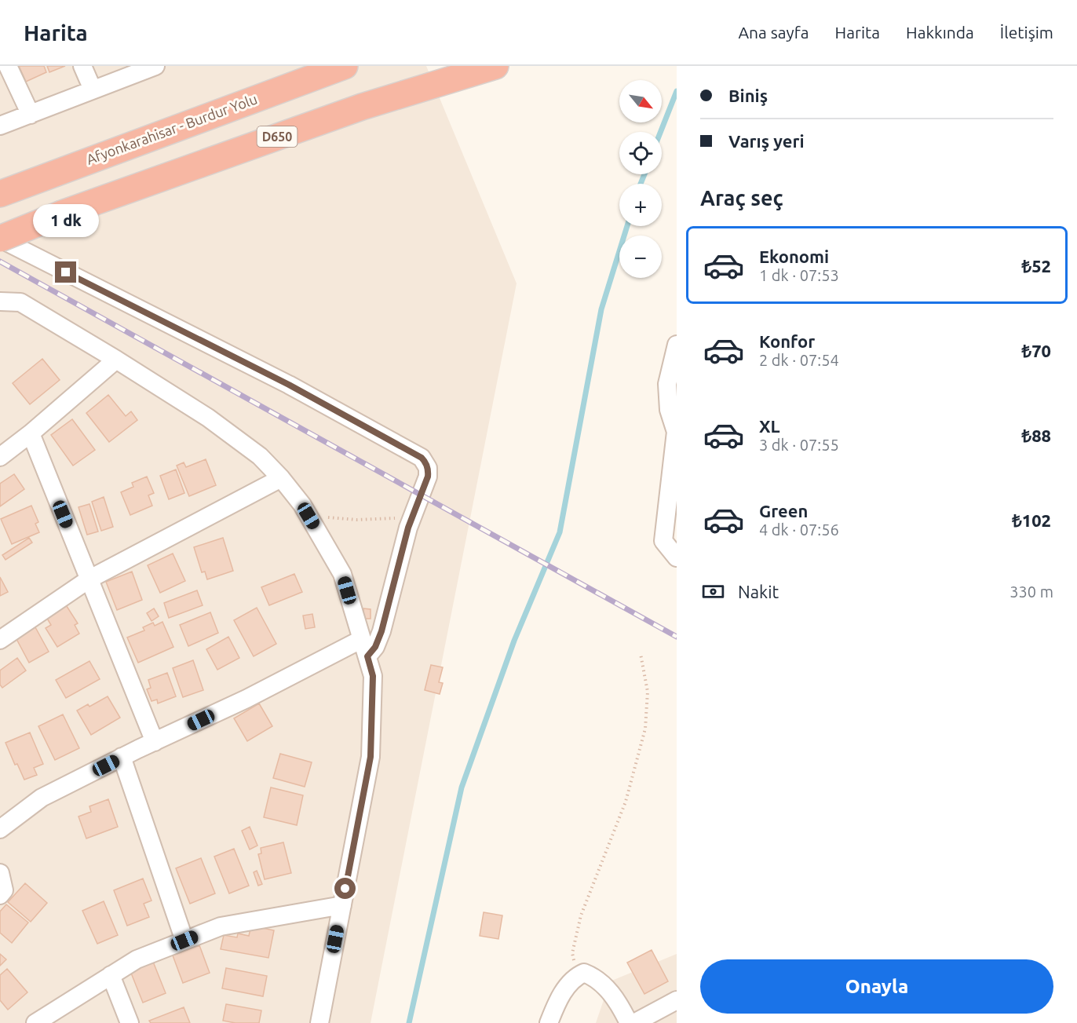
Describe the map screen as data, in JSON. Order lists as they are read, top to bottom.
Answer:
{
  "streets": {
    "highway": ["Afyonkarahisar - Burdur Yolu", "D650"]
  },
  "north": "bottom right",
  "page": {
    "header": "Harita",
    "nav": [
      "Ana sayfa",
      "Harita",
      "Hakkında",
      "İletişim"
    ],
    "banner": ["Biniş", "Varış yeri"],
    "map_buttons": ["+", "−"],
    "heading": "Araç seç",
    "bubble": "1 dk",
    "list": [
      {
        "name": "Ekonomi",
        "note": "1 dk · 07:53",
        "value": "₺52"
      },
      {
        "name": "Konfor",
        "note": "2 dk · 07:54",
        "value": "₺70"
      },
      {
        "name": "XL",
        "note": "3 dk · 07:55",
        "value": "₺88"
      },
      {
        "name": "Green",
        "note": "4 dk · 07:56",
        "value": "₺102"
      }
    ],
    "pay": ["Nakit", "330 m"],
    "buttons": "Onayla"
  }
}
